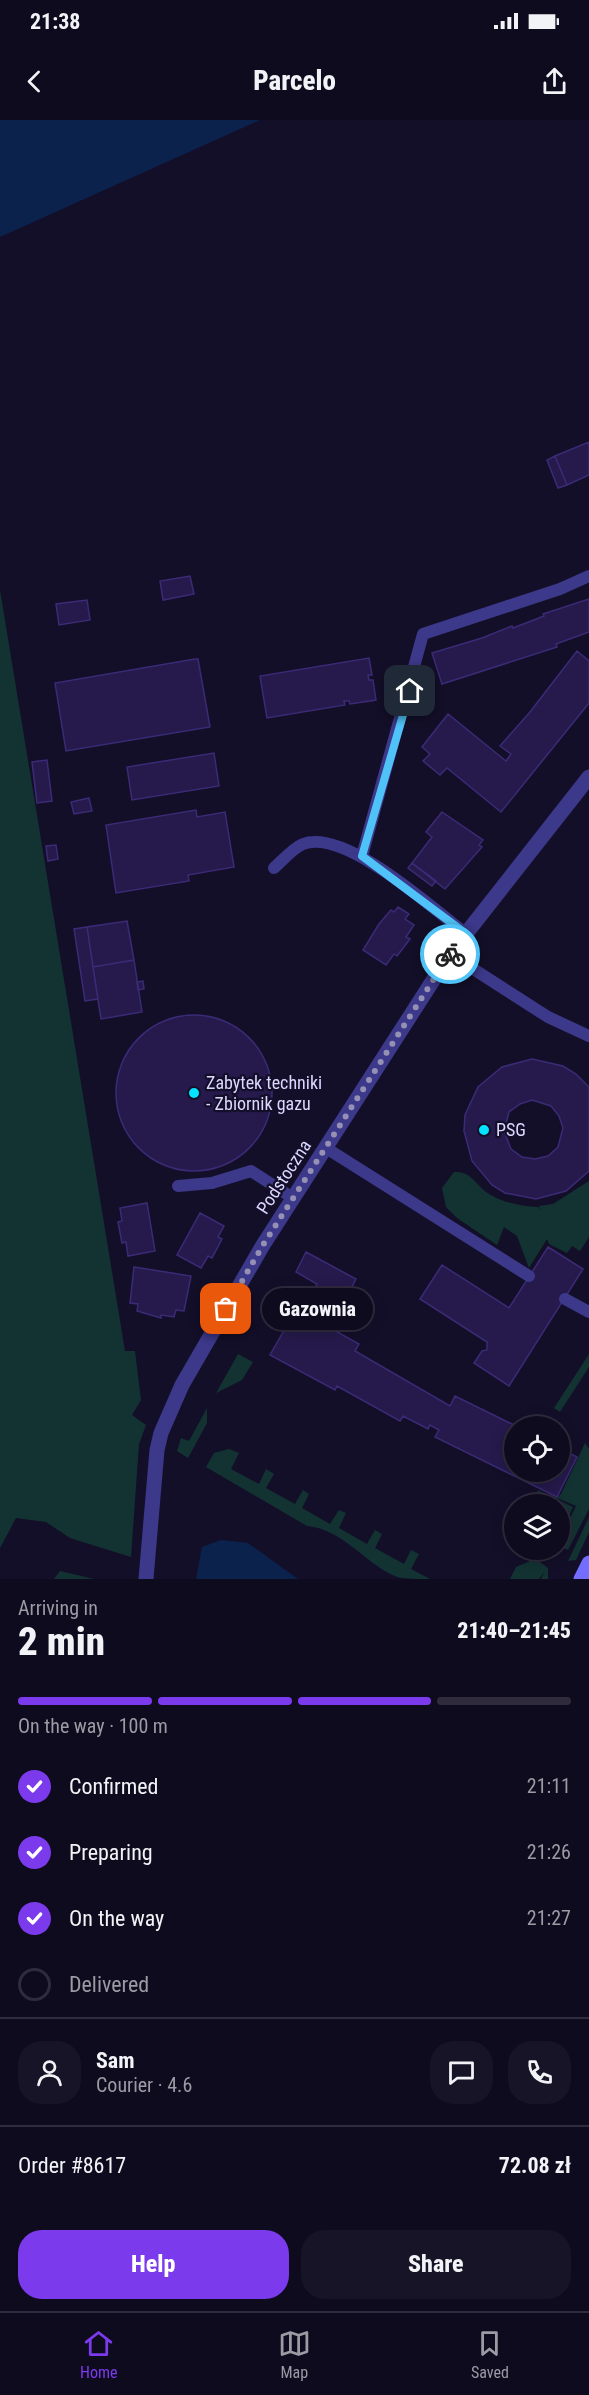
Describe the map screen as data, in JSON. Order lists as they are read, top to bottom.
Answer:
{
  "streets": {
    "street": ["Podstoczna"]
  },
  "places": ["Zabytek techniki - Zbiornik gazu", "PSG", "Gazownia"],
  "page": {
    "status": "21:38",
    "header": "Parcelo",
    "bubble": "Gazownia",
    "heading": ["2 min", "Arriving in", "21:40–21:45"],
    "panel": [
      "Sam",
      "Courier · 4.6",
      "Order #8617",
      "72.08 zł"
    ],
    "bar": "On the way · 100 m",
    "list": [
      ["Confirmed", "21:11"],
      ["Preparing", "21:26"],
      ["On the way", "21:27"],
      "Delivered"
    ],
    "buttons": ["Help", "Share"],
    "tabs": ["Home", "Map", "Saved"]
  }
}
